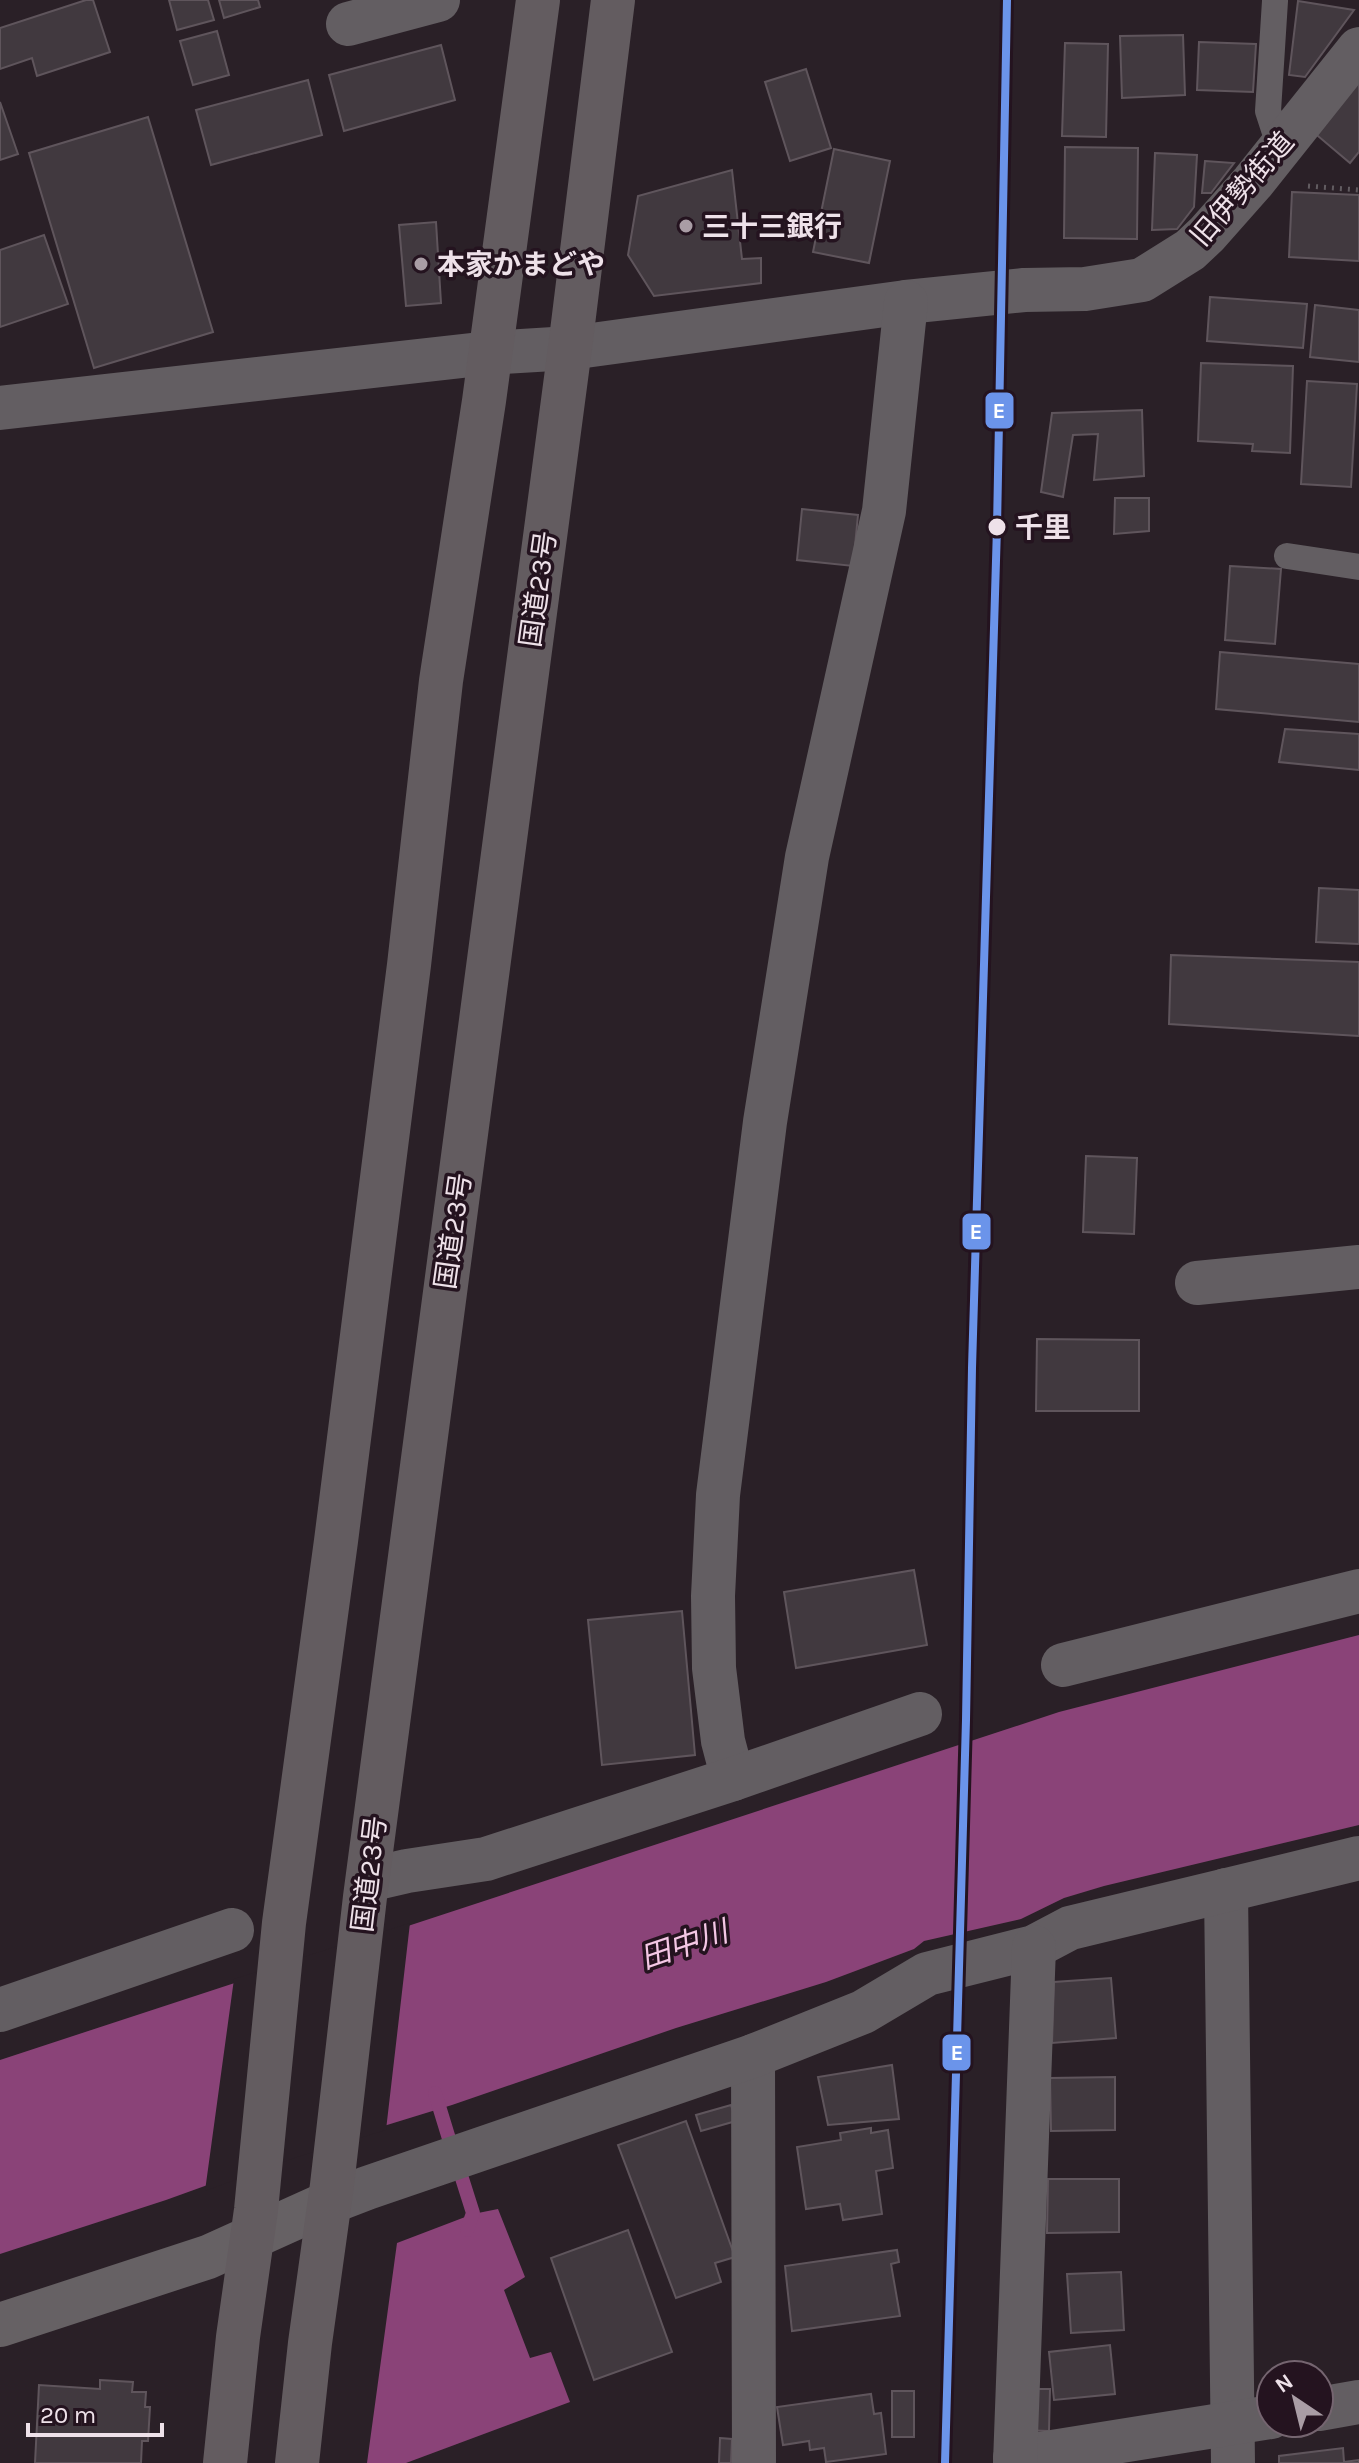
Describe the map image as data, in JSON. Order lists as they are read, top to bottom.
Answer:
{
  "streets": {
    "highway": ["国道23号"],
    "street": ["旧伊勢街道"]
  },
  "water": ["田中川"],
  "places": ["三十三銀行", "本家かまどや", "千里"],
  "lines": ["transit line E"],
  "scale_bar": "20 m",
  "north": "top left"
}
